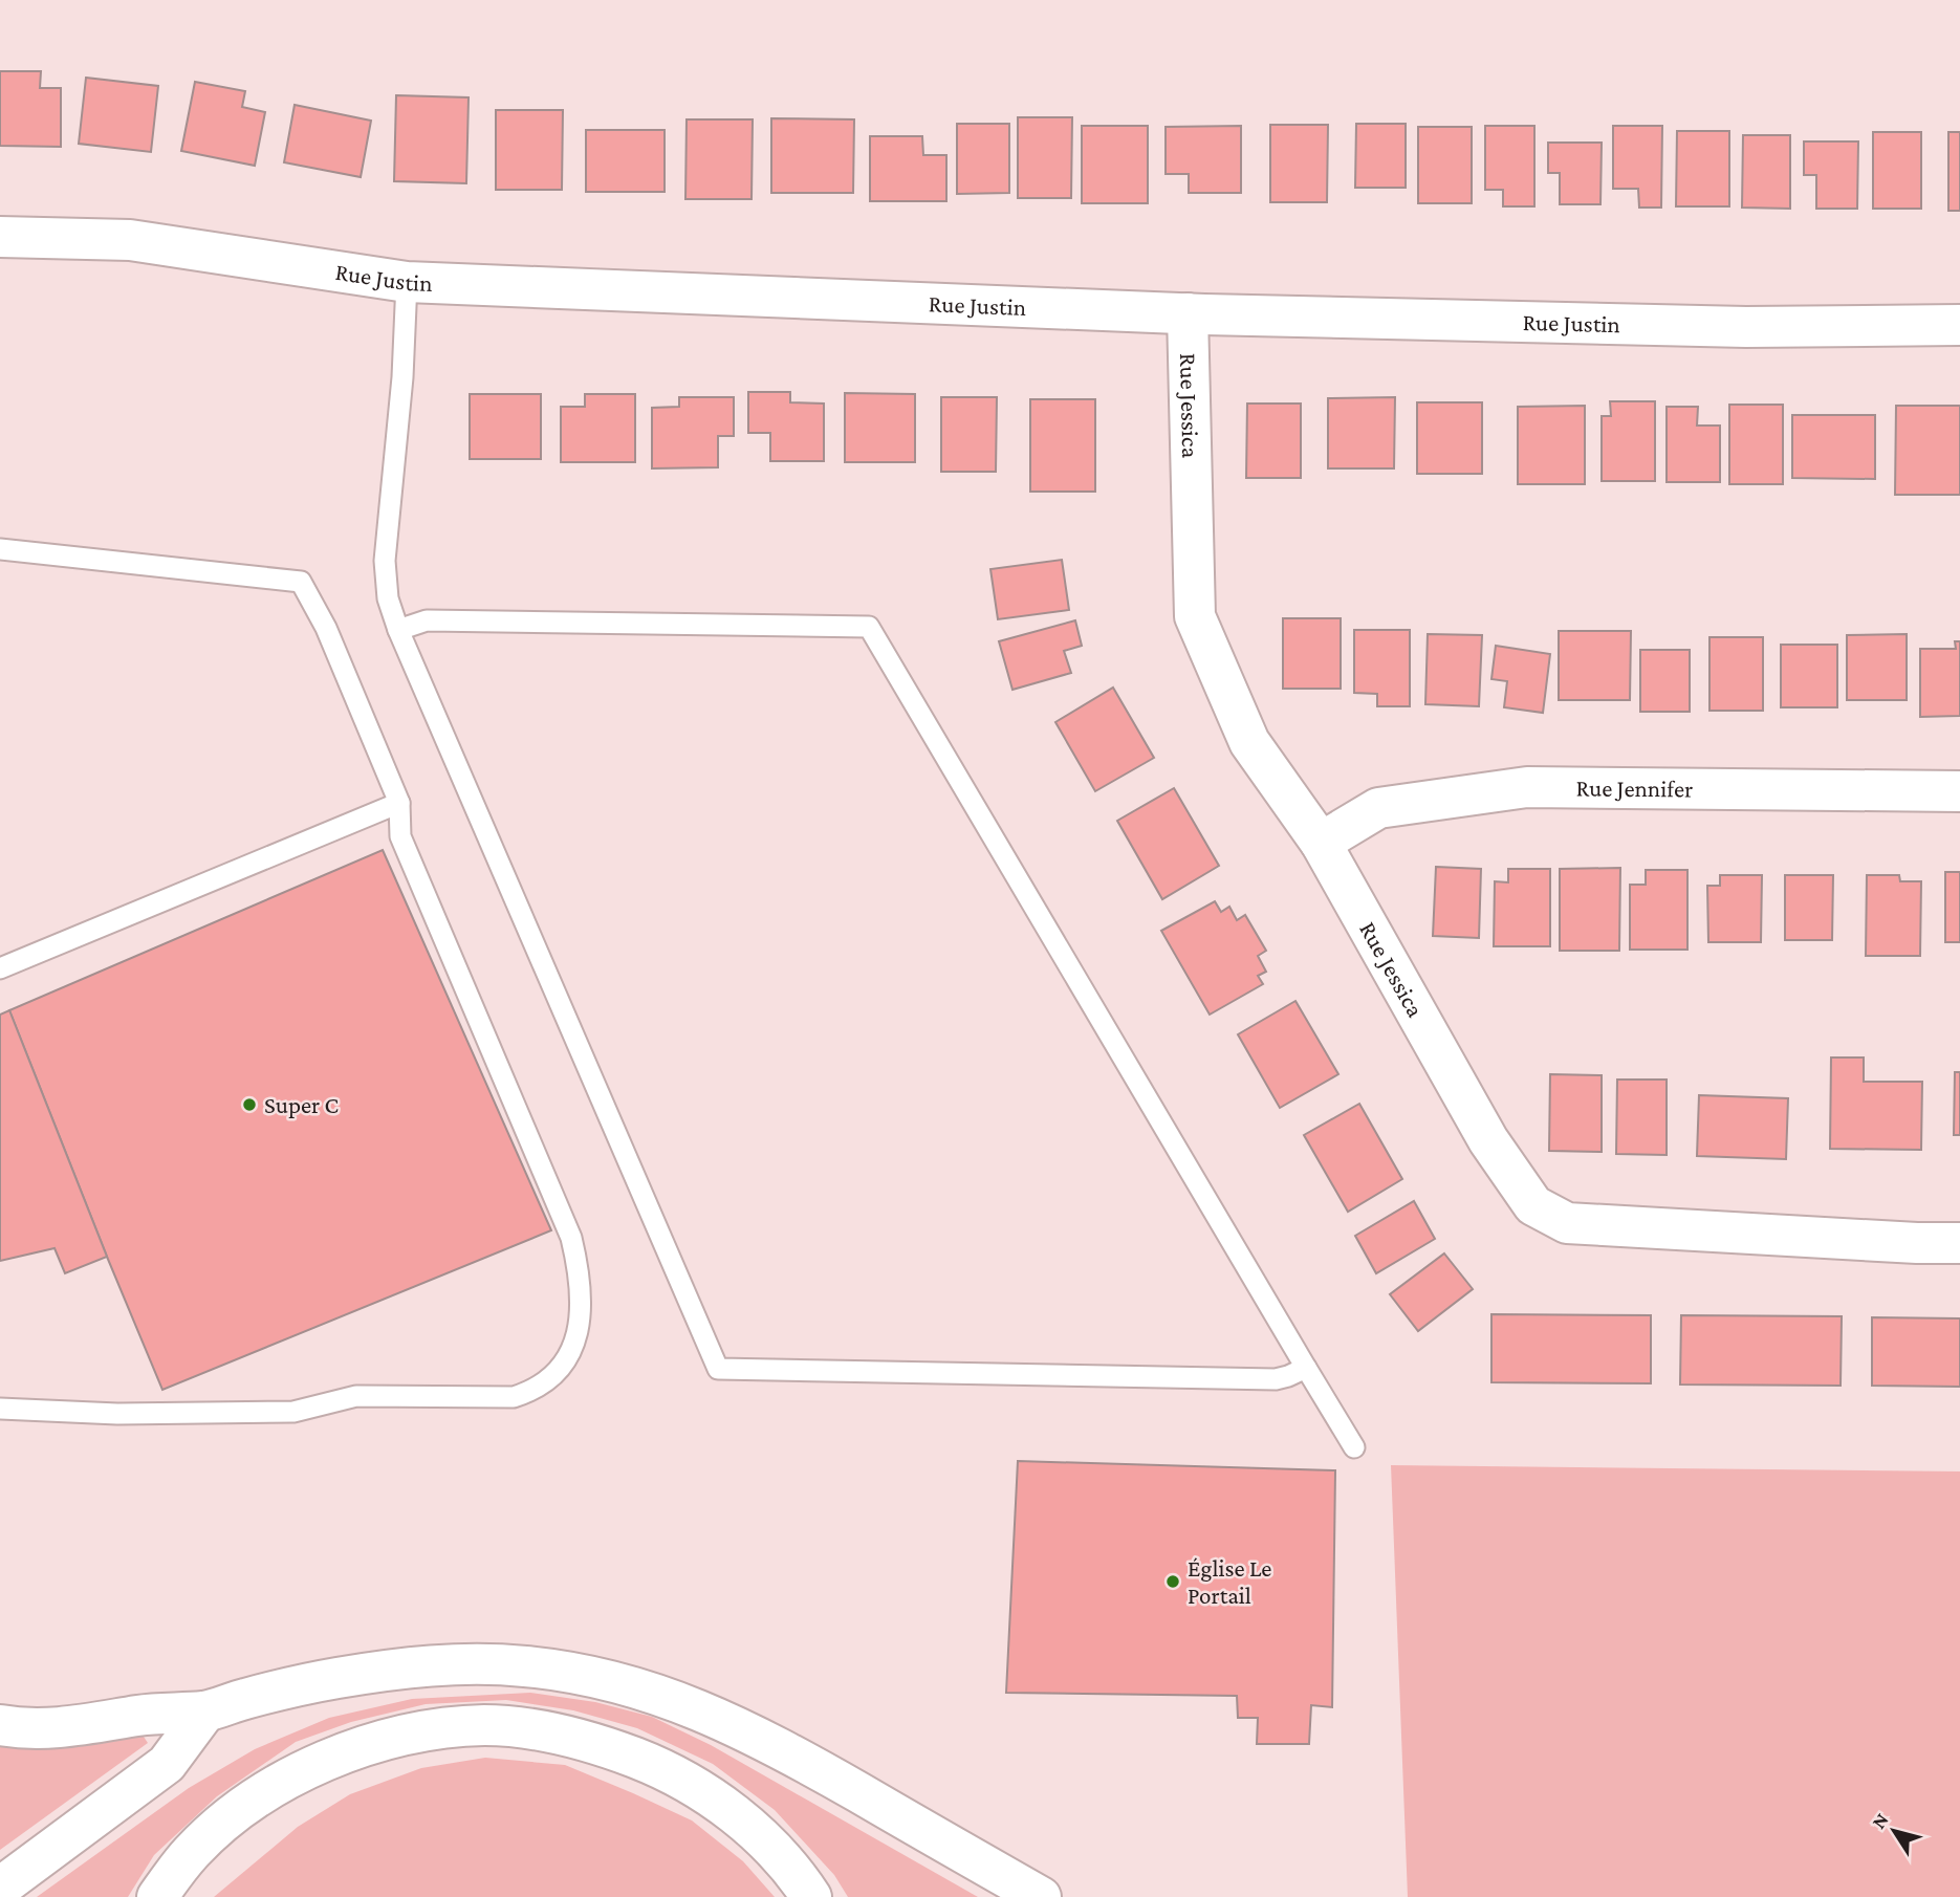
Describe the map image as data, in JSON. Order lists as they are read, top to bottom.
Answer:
{
  "streets": {
    "main road": ["Rue Justin", "Rue Jessica", "Rue Jennifer"]
  },
  "crossings": [
    ["Rue Justin", "Rue Jessica"],
    ["Rue Jessica", "Rue Jennifer"]
  ],
  "places": ["Super C", "Église Le Portail"],
  "north": "top left"
}
